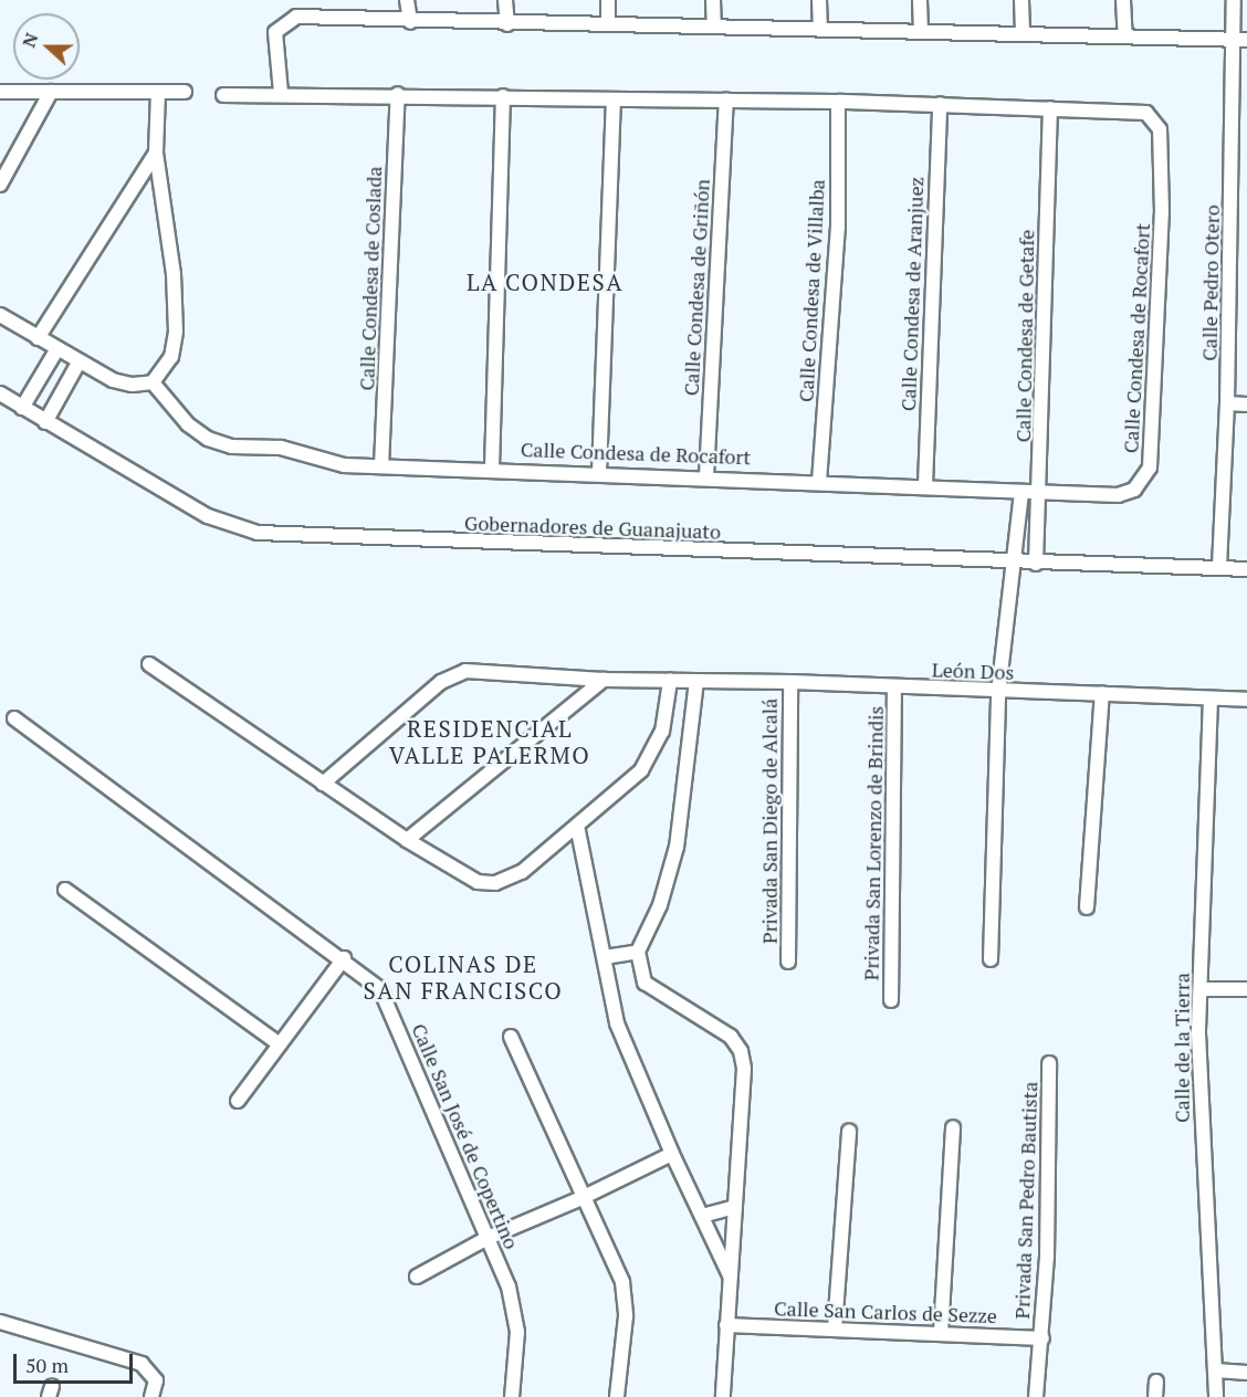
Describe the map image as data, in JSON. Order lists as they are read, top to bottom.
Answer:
{
  "streets": {
    "street": [
      "Calle Condesa de Coslada",
      "Calle Pedro Otero",
      "Calle Condesa de Griñón",
      "Calle Condesa de Villalba",
      "Calle Condesa de Aranjuez",
      "Calle Condesa de Getafe",
      "Calle Condesa de Rocafort",
      "Gobernadores de Guanajuato",
      "León Dos",
      "Privada San Diego de Alcalá",
      "Privada San Lorenzo de Brindis",
      "Calle de la Tierra",
      "Calle San José de Copertino",
      "Privada San Pedro Bautista",
      "Calle San Carlos de Sezze"
    ]
  },
  "crossings": [
    ["Calle Condesa de Coslada", "Calle Condesa de Rocafort"],
    ["Calle Pedro Otero", "Gobernadores de Guanajuato"],
    ["Calle Condesa de Griñón", "Calle Condesa de Rocafort"],
    ["Calle Condesa de Villalba", "Calle Condesa de Rocafort"],
    ["Calle Condesa de Aranjuez", "Calle Condesa de Rocafort"],
    ["Calle Condesa de Getafe", "Calle Condesa de Rocafort"],
    ["Calle Condesa de Getafe", "Gobernadores de Guanajuato"],
    ["León Dos", "Privada San Diego de Alcalá"],
    ["León Dos", "Privada San Lorenzo de Brindis"],
    ["León Dos", "Calle de la Tierra"],
    ["Privada San Pedro Bautista", "Calle San Carlos de Sezze"]
  ],
  "districts": ["LA CONDESA", "RESIDENCIAL VALLE PALERMO", "COLINAS DE SAN FRANCISCO"],
  "scale_bar": "50 m",
  "north": "left"
}
